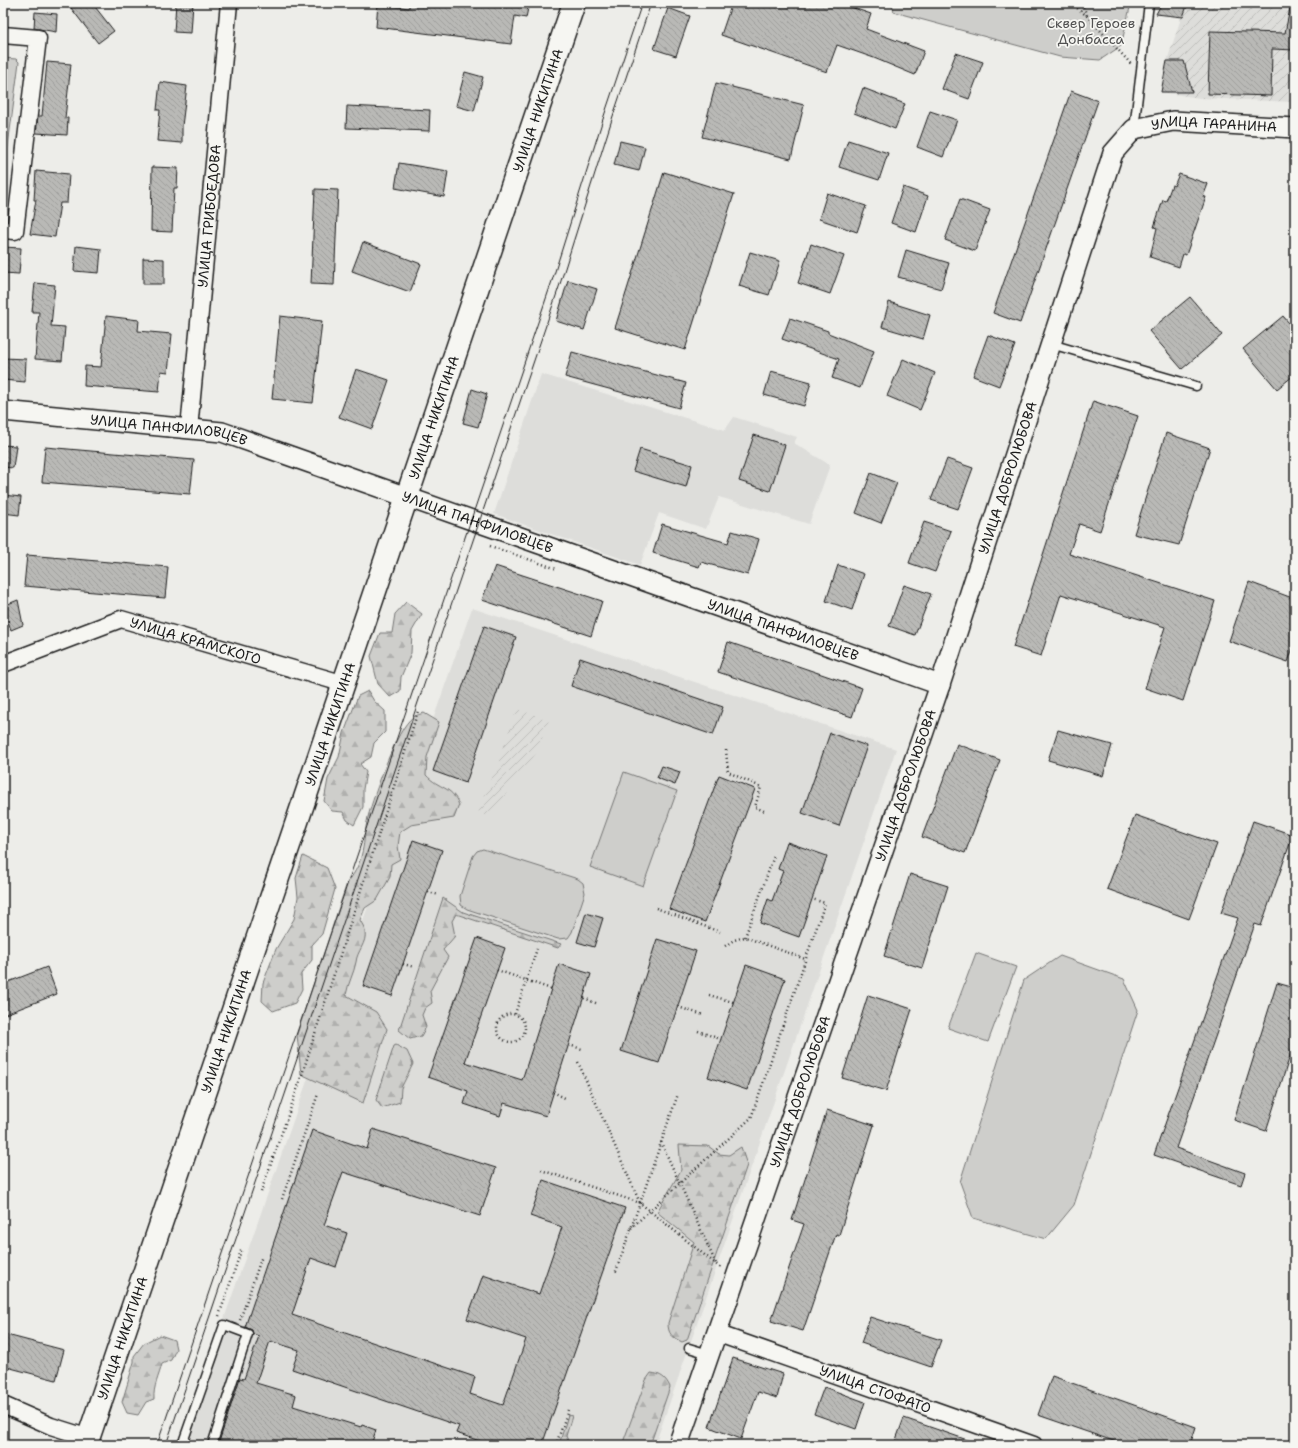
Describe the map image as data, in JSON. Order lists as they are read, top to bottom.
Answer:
{
  "streets": {
    "main road": ["УЛИЦА НИКИТИНА"],
    "street": [
      "УЛИЦА ГАРАНИНА",
      "УЛИЦА ГРИБОЕДОВА",
      "УЛИЦА ПАНФИЛОВЦЕВ",
      "УЛИЦА ДОБРОЛЮБОВА",
      "УЛИЦА КРАМСКОГО",
      "УЛИЦА СТОФАТО"
    ]
  },
  "crossings": [
    ["УЛИЦА НИКИТИНА", "УЛИЦА ПАНФИЛОВЦЕВ"],
    ["УЛИЦА НИКИТИНА", "УЛИЦА КРАМСКОГО"],
    ["УЛИЦА ГАРАНИНА", "УЛИЦА ДОБРОЛЮБОВА"],
    ["УЛИЦА ГРИБОЕДОВА", "УЛИЦА ПАНФИЛОВЦЕВ"],
    ["УЛИЦА ПАНФИЛОВЦЕВ", "УЛИЦА ДОБРОЛЮБОВА"],
    ["УЛИЦА ДОБРОЛЮБОВА", "УЛИЦА СТОФАТО"]
  ],
  "parks": ["Сквер Героев Донбасса"]
}
